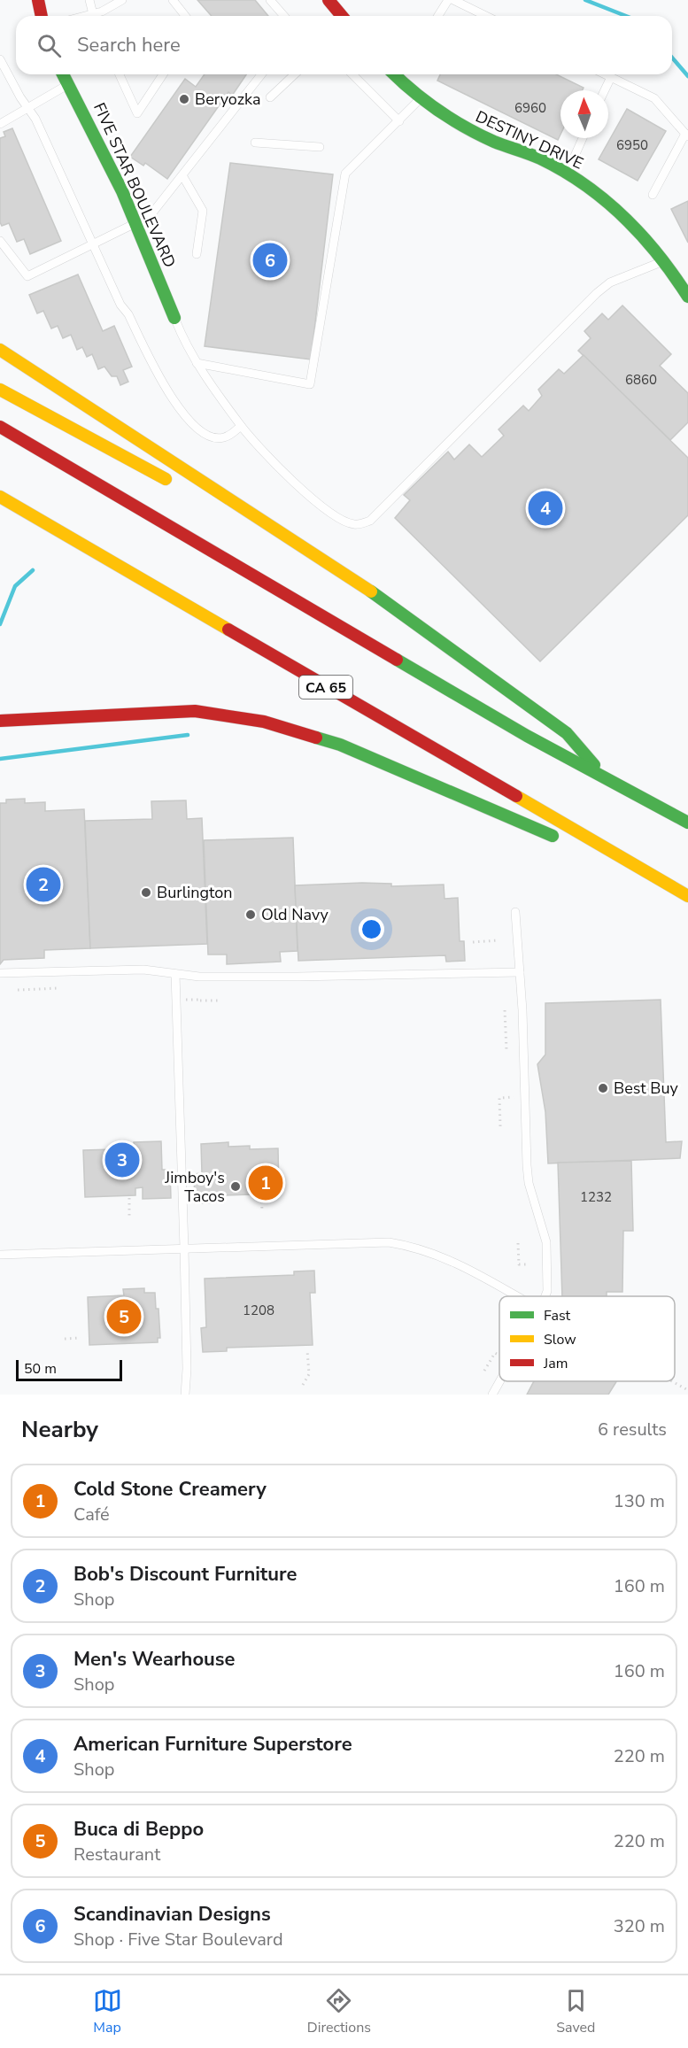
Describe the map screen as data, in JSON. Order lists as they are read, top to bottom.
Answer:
{
  "streets": {
    "main road": ["DESTINY DRIVE", "FIVE STAR BOULEVARD", "CA 65"]
  },
  "places": [
    "Beryozka",
    "Burlington",
    "Old Navy",
    "Best Buy",
    "Jimboy's Tacos"
  ],
  "house_numbers": [
    "6960",
    "6950",
    "6860",
    "1232",
    "1208"
  ],
  "legend": ["Fast", "Slow", "Jam"],
  "scale_bar": "50 m",
  "north": "top",
  "page": {
    "search": "Search here",
    "pins": [
      "6",
      "4",
      "2",
      "3",
      "1",
      "5"
    ],
    "scale": "50 m",
    "heading": ["Nearby", "6 results"],
    "list": [
      {
        "mark": "1",
        "name": "Cold Stone Creamery",
        "note": "Café",
        "value": "130 m"
      },
      {
        "mark": "2",
        "name": "Bob's Discount Furniture",
        "note": "Shop",
        "value": "160 m"
      },
      {
        "mark": "3",
        "name": "Men's Wearhouse",
        "note": "Shop",
        "value": "160 m"
      },
      {
        "mark": "4",
        "name": "American Furniture Superstore",
        "note": "Shop",
        "value": "220 m"
      },
      {
        "mark": "5",
        "name": "Buca di Beppo",
        "note": "Restaurant",
        "value": "220 m"
      },
      {
        "mark": "6",
        "name": "Scandinavian Designs",
        "note": "Shop · Five Star Boulevard",
        "value": "320 m"
      }
    ],
    "nav": ["Map", "Directions", "Saved"]
  }
}
